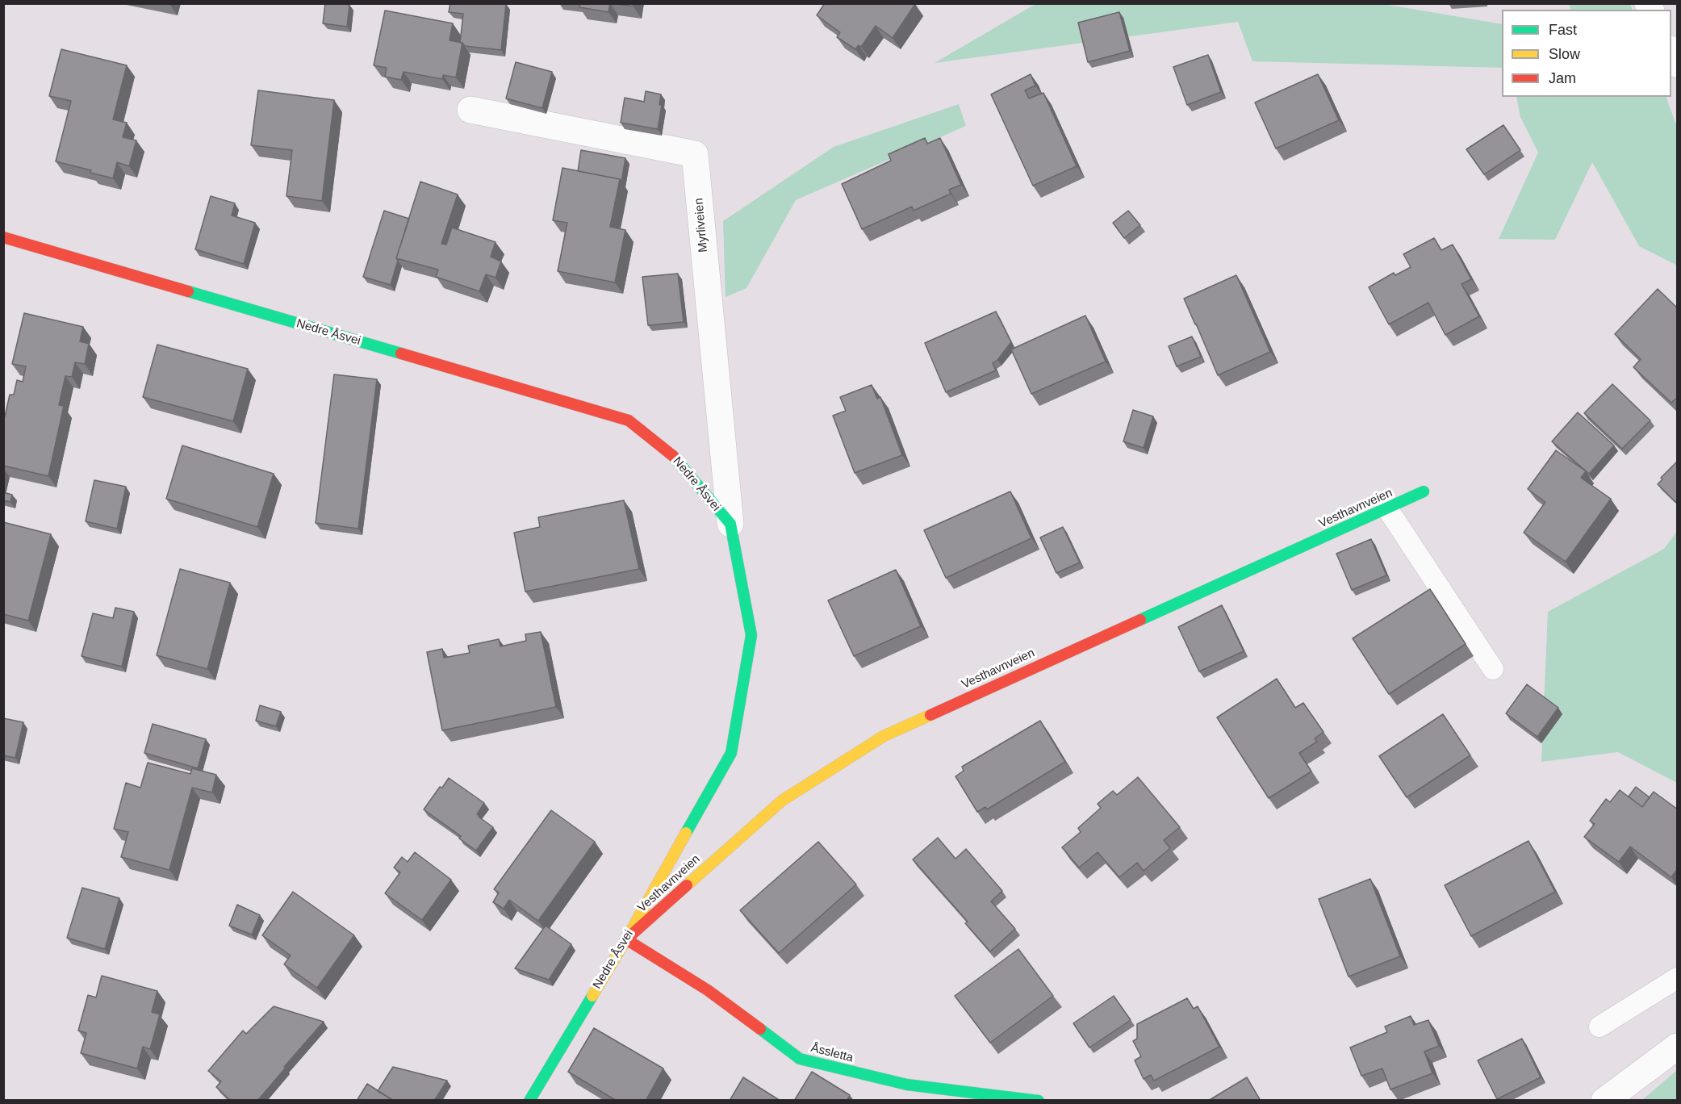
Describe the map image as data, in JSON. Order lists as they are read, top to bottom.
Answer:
{
  "streets": {
    "street": [
      "Myrliveien",
      "Nedre Åsvei",
      "Vesthavnveien",
      "Åssletta"
    ]
  },
  "crossings": [
    ["Myrliveien", "Nedre Åsvei"],
    ["Nedre Åsvei", "Vesthavnveien"],
    ["Nedre Åsvei", "Åssletta"],
    ["Vesthavnveien", "Åssletta"]
  ],
  "legend": ["Fast", "Slow", "Jam"]
}
